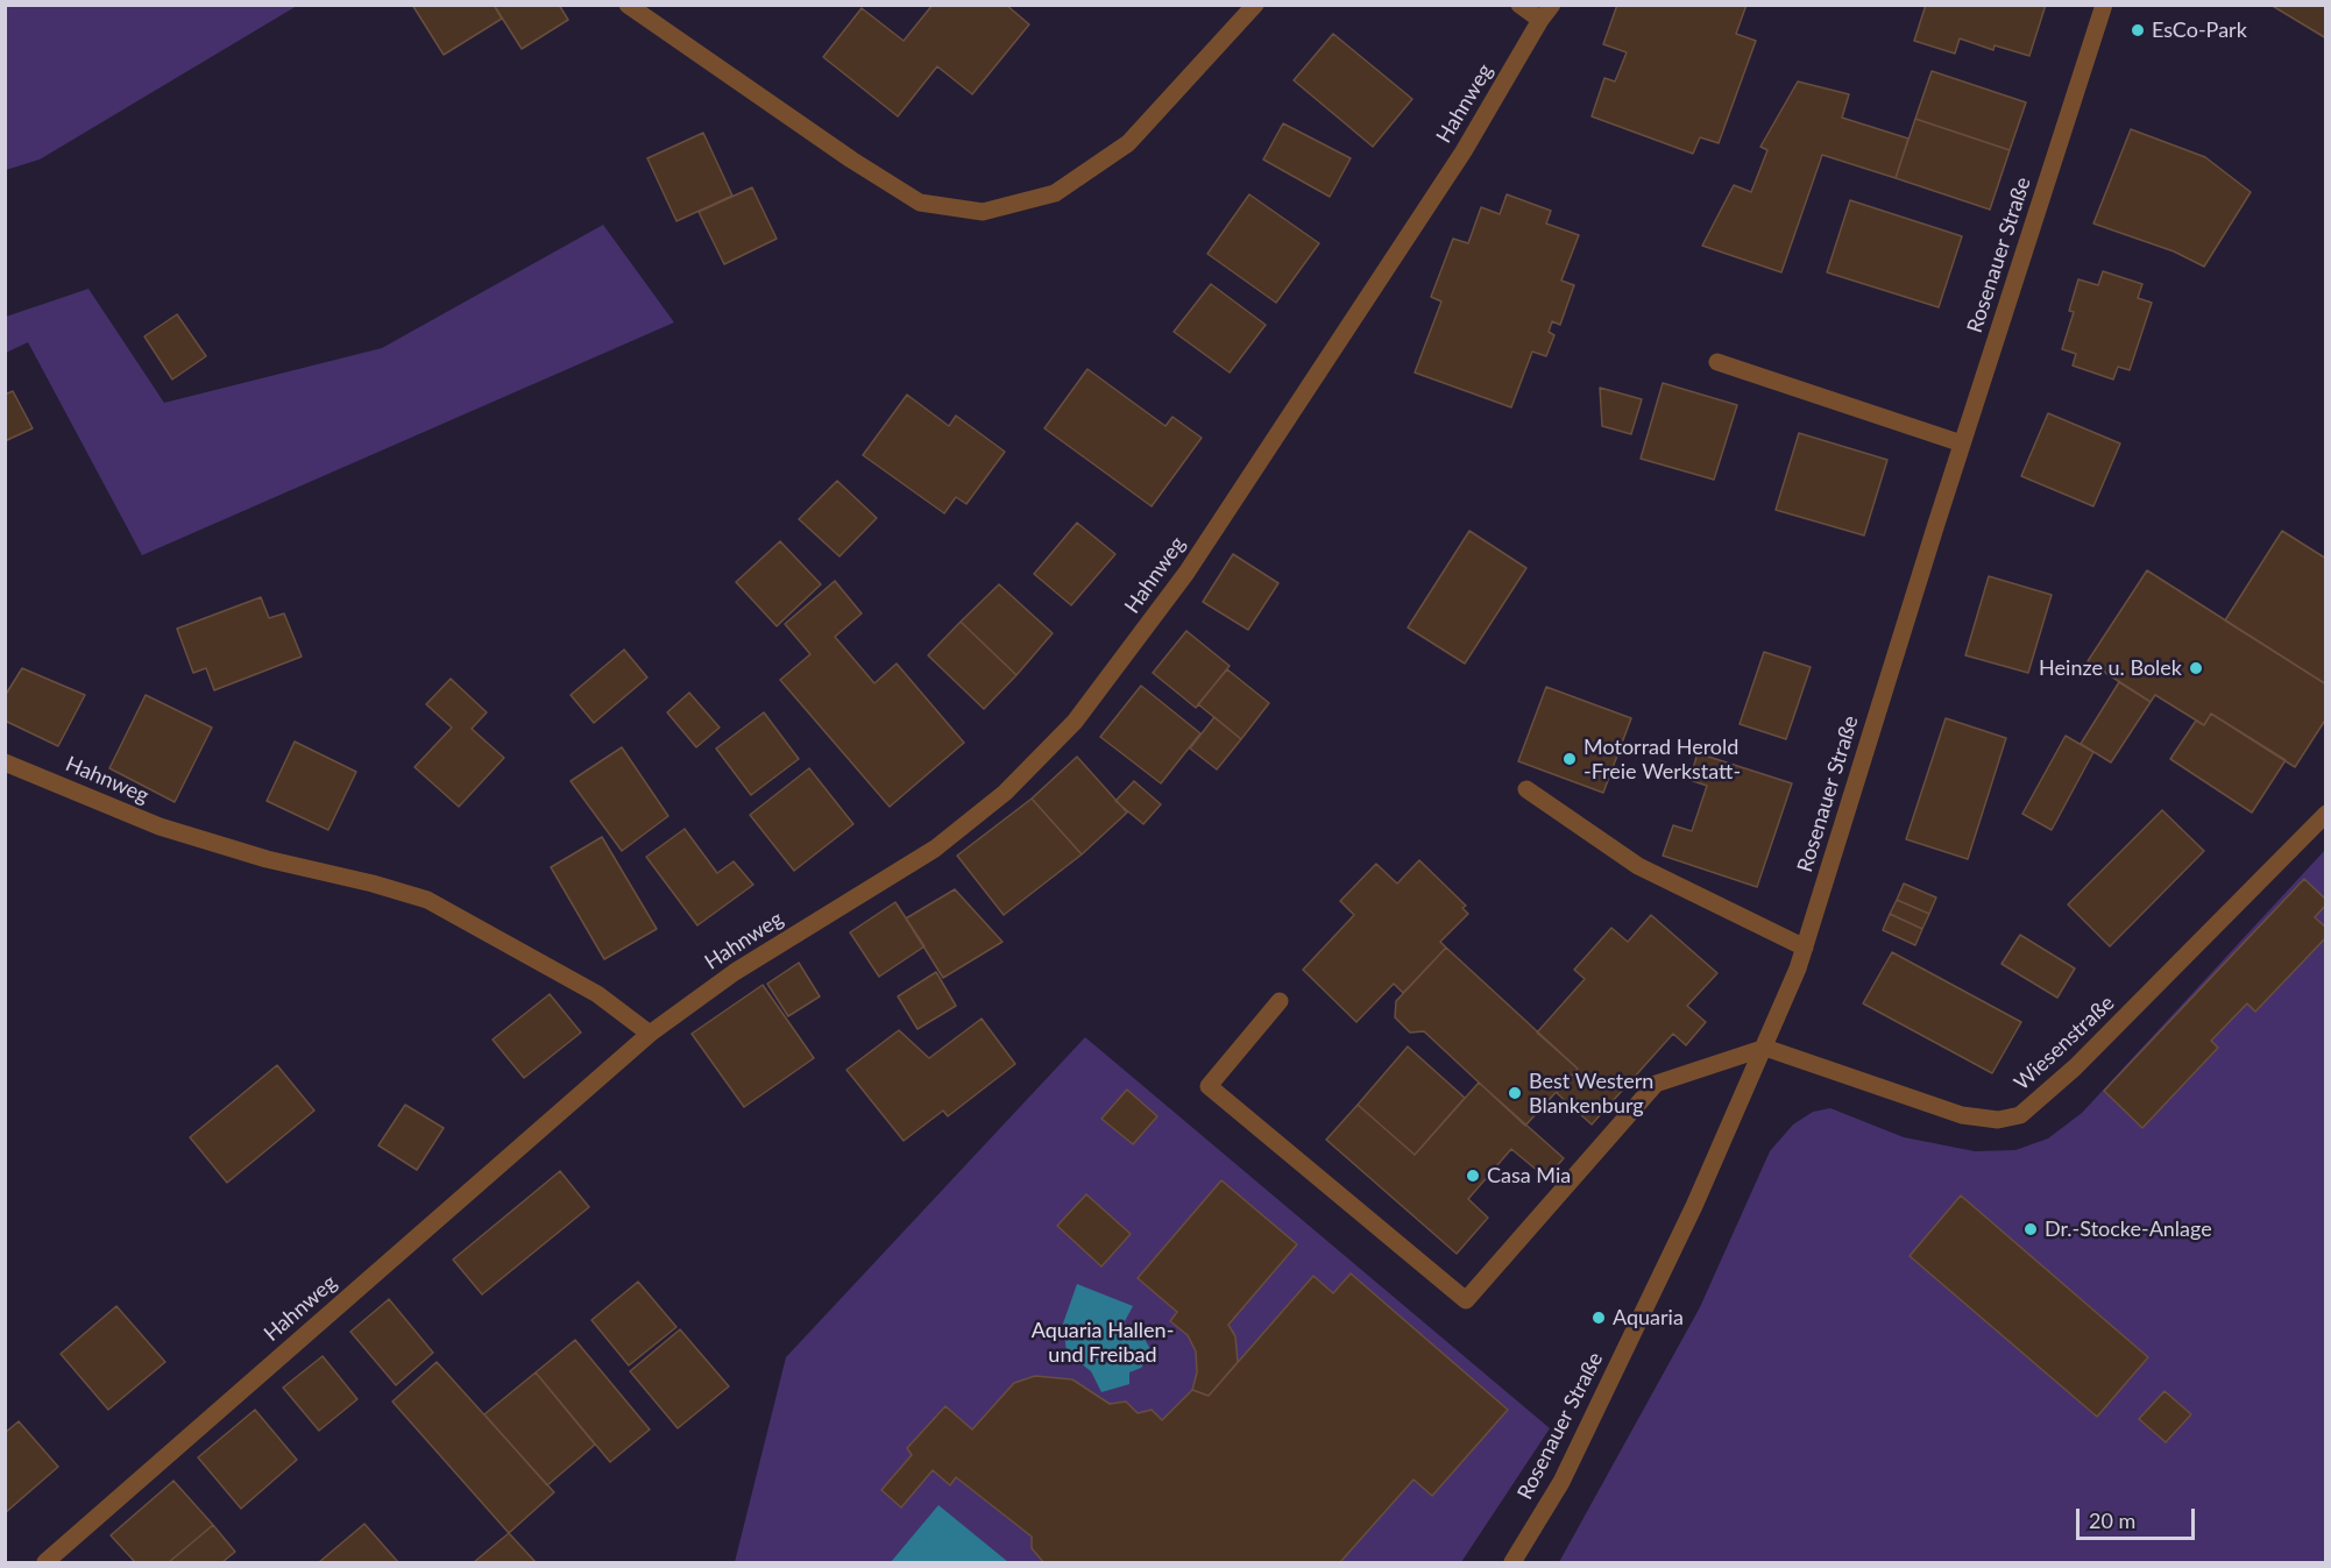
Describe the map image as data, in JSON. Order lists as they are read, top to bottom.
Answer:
{
  "streets": {
    "street": ["Hahnweg", "Rosenauer Straße", "Wiesenstraße"]
  },
  "crossings": [
    ["Rosenauer Straße", "Wiesenstraße"]
  ],
  "parks": ["Aquaria Hallen- und Freibad"],
  "places": [
    "EsCo-Park",
    "Heinze u. Bolek",
    "Motorrad Herold -Freie Werkstatt-",
    "Best Western Blankenburg",
    "Casa Mia",
    "Dr.-Stocke-Anlage",
    "Aquaria"
  ],
  "scale_bar": "20 m"
}
